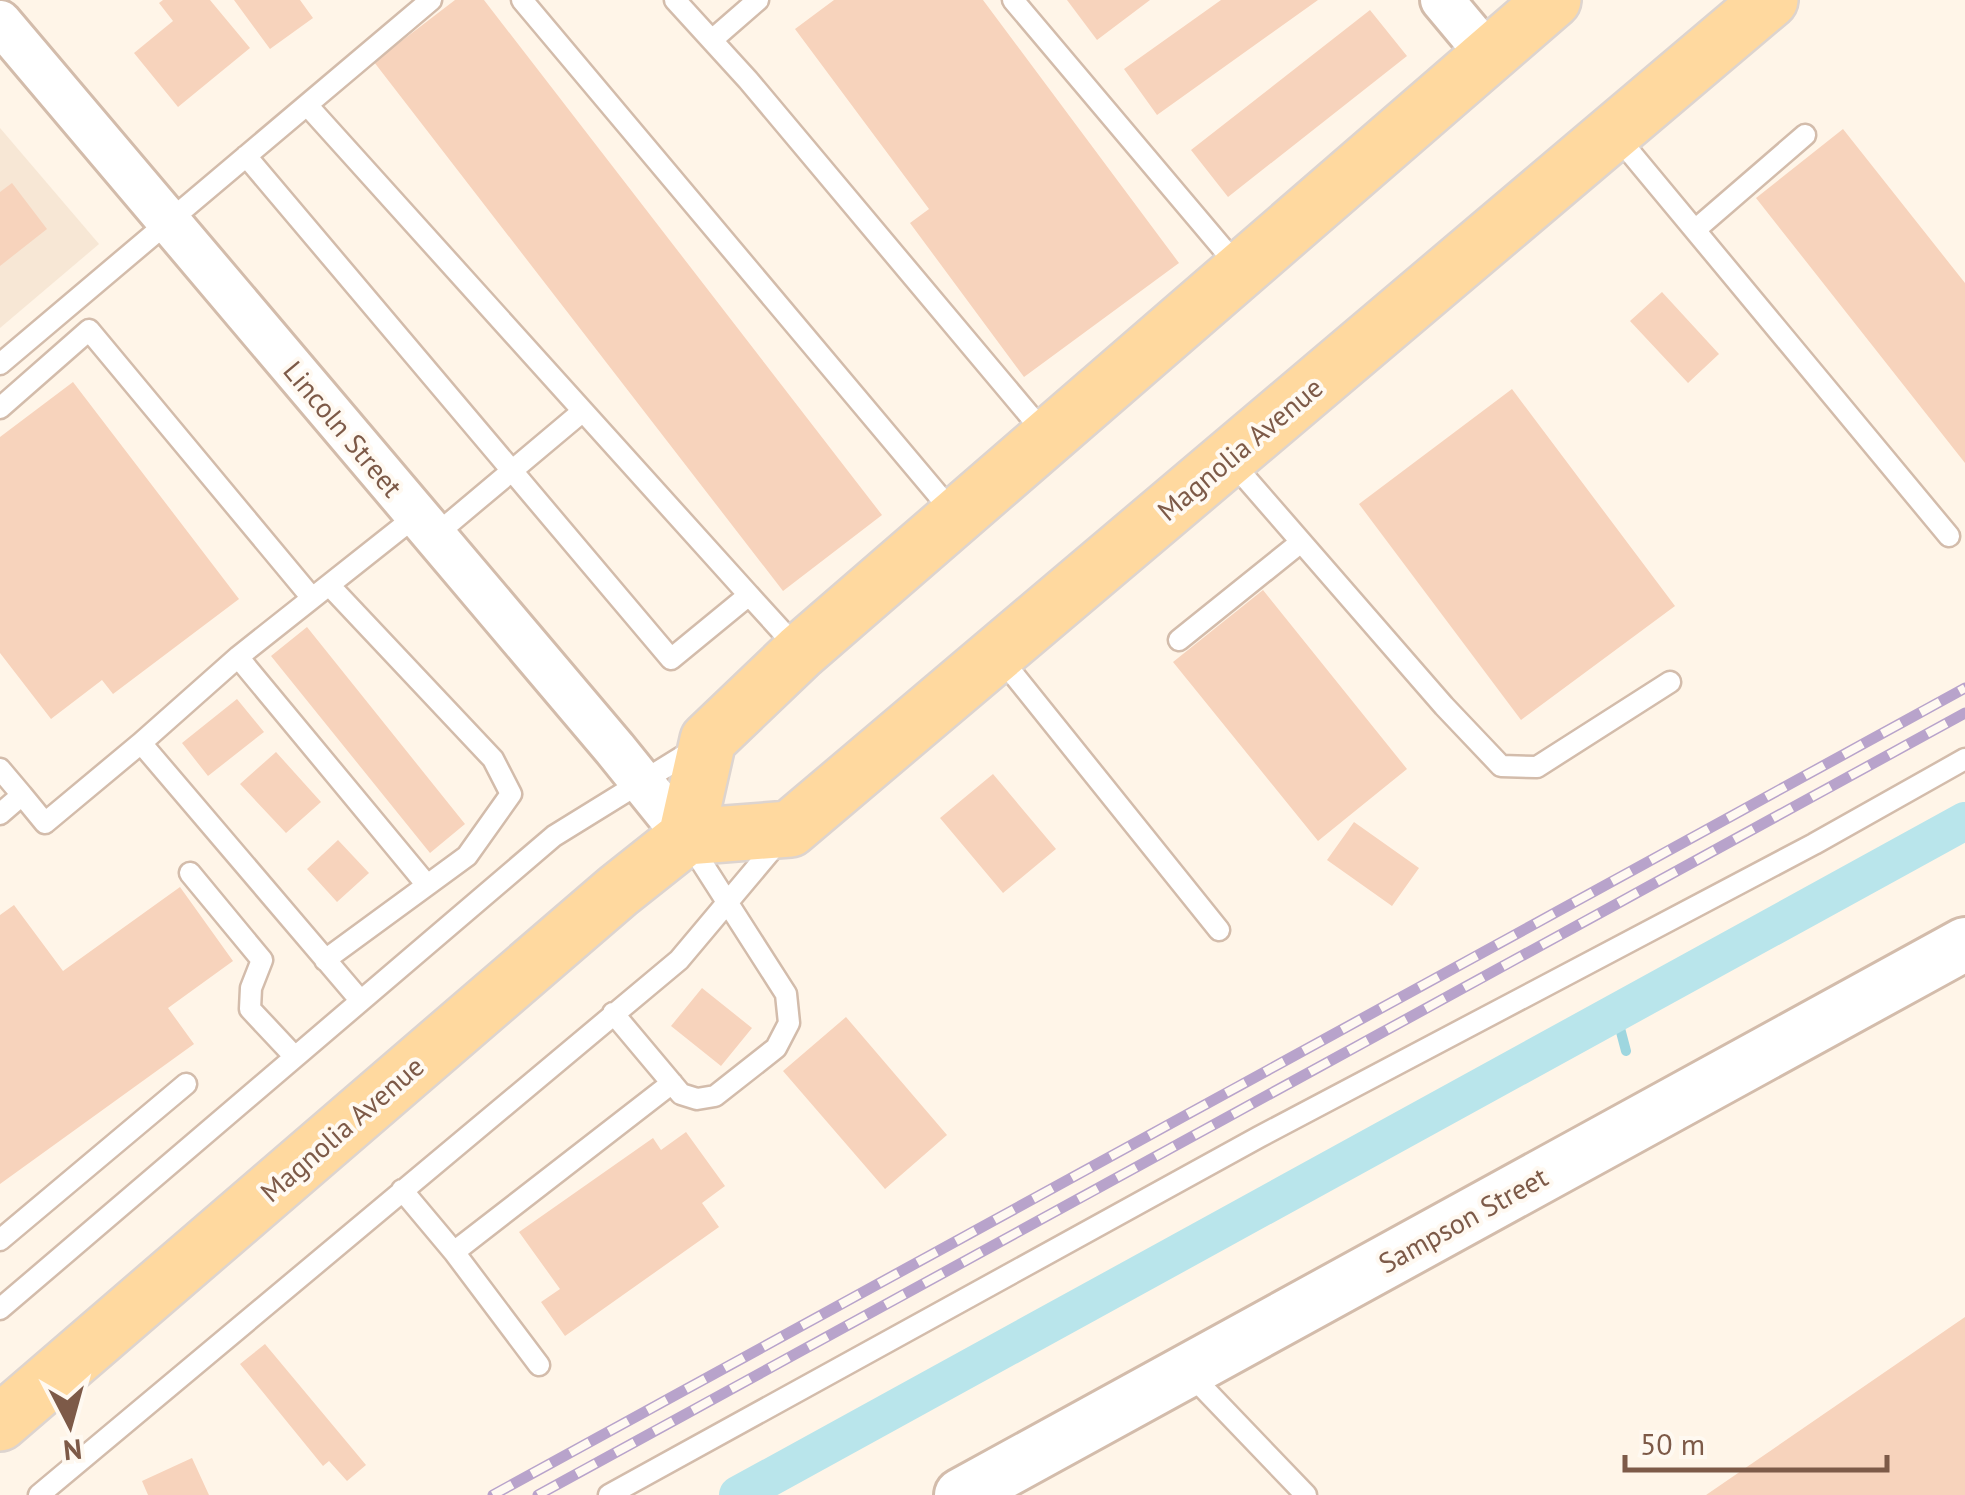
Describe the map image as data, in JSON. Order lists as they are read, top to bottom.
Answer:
{
  "streets": {
    "main road": ["Magnolia Avenue"],
    "street": ["Lincoln Street", "Sampson Street"]
  },
  "crossings": [
    ["Lincoln Street", "Magnolia Avenue"]
  ],
  "scale_bar": "50 m",
  "north": "bottom"
}
